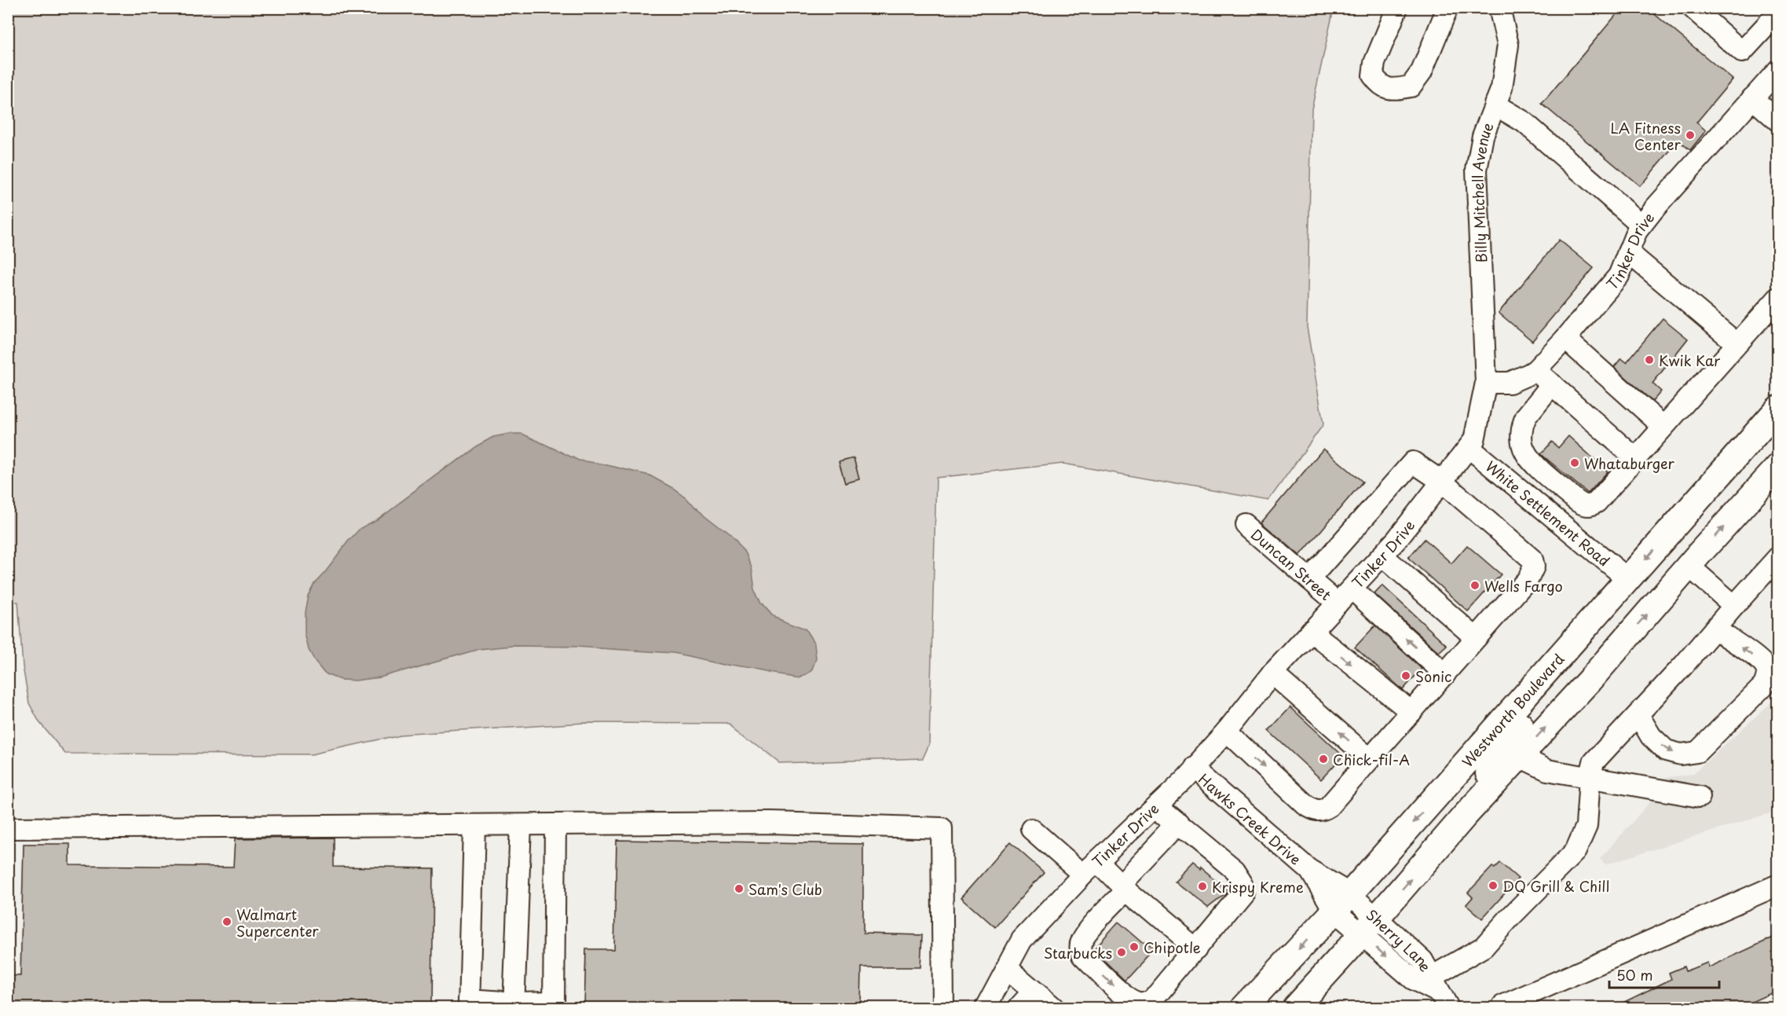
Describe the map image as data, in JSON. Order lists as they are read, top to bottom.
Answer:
{
  "streets": {
    "main road": ["Westworth Boulevard"],
    "lane": [
      "Billy Mitchell Avenue",
      "Tinker Drive",
      "White Settlement Road",
      "Duncan Street",
      "Hawks Creek Drive",
      "Sherry Lane"
    ]
  },
  "crossings": [
    ["Billy Mitchell Avenue", "Tinker Drive"],
    ["Tinker Drive", "White Settlement Road"],
    ["Tinker Drive", "Duncan Street"],
    ["Tinker Drive", "Hawks Creek Drive"],
    ["White Settlement Road", "Westworth Boulevard"],
    ["Westworth Boulevard", "Hawks Creek Drive"],
    ["Westworth Boulevard", "Sherry Lane"],
    ["Hawks Creek Drive", "Sherry Lane"]
  ],
  "places": [
    "LA Fitness Center",
    "Kwik Kar",
    "Whataburger",
    "Wells Fargo",
    "Sonic",
    "Chick-fil-A",
    "DQ Grill & Chill",
    "Krispy Kreme",
    "Sam's Club",
    "Walmart Supercenter",
    "Chipotle",
    "Starbucks"
  ],
  "scale_bar": "50 m"
}
